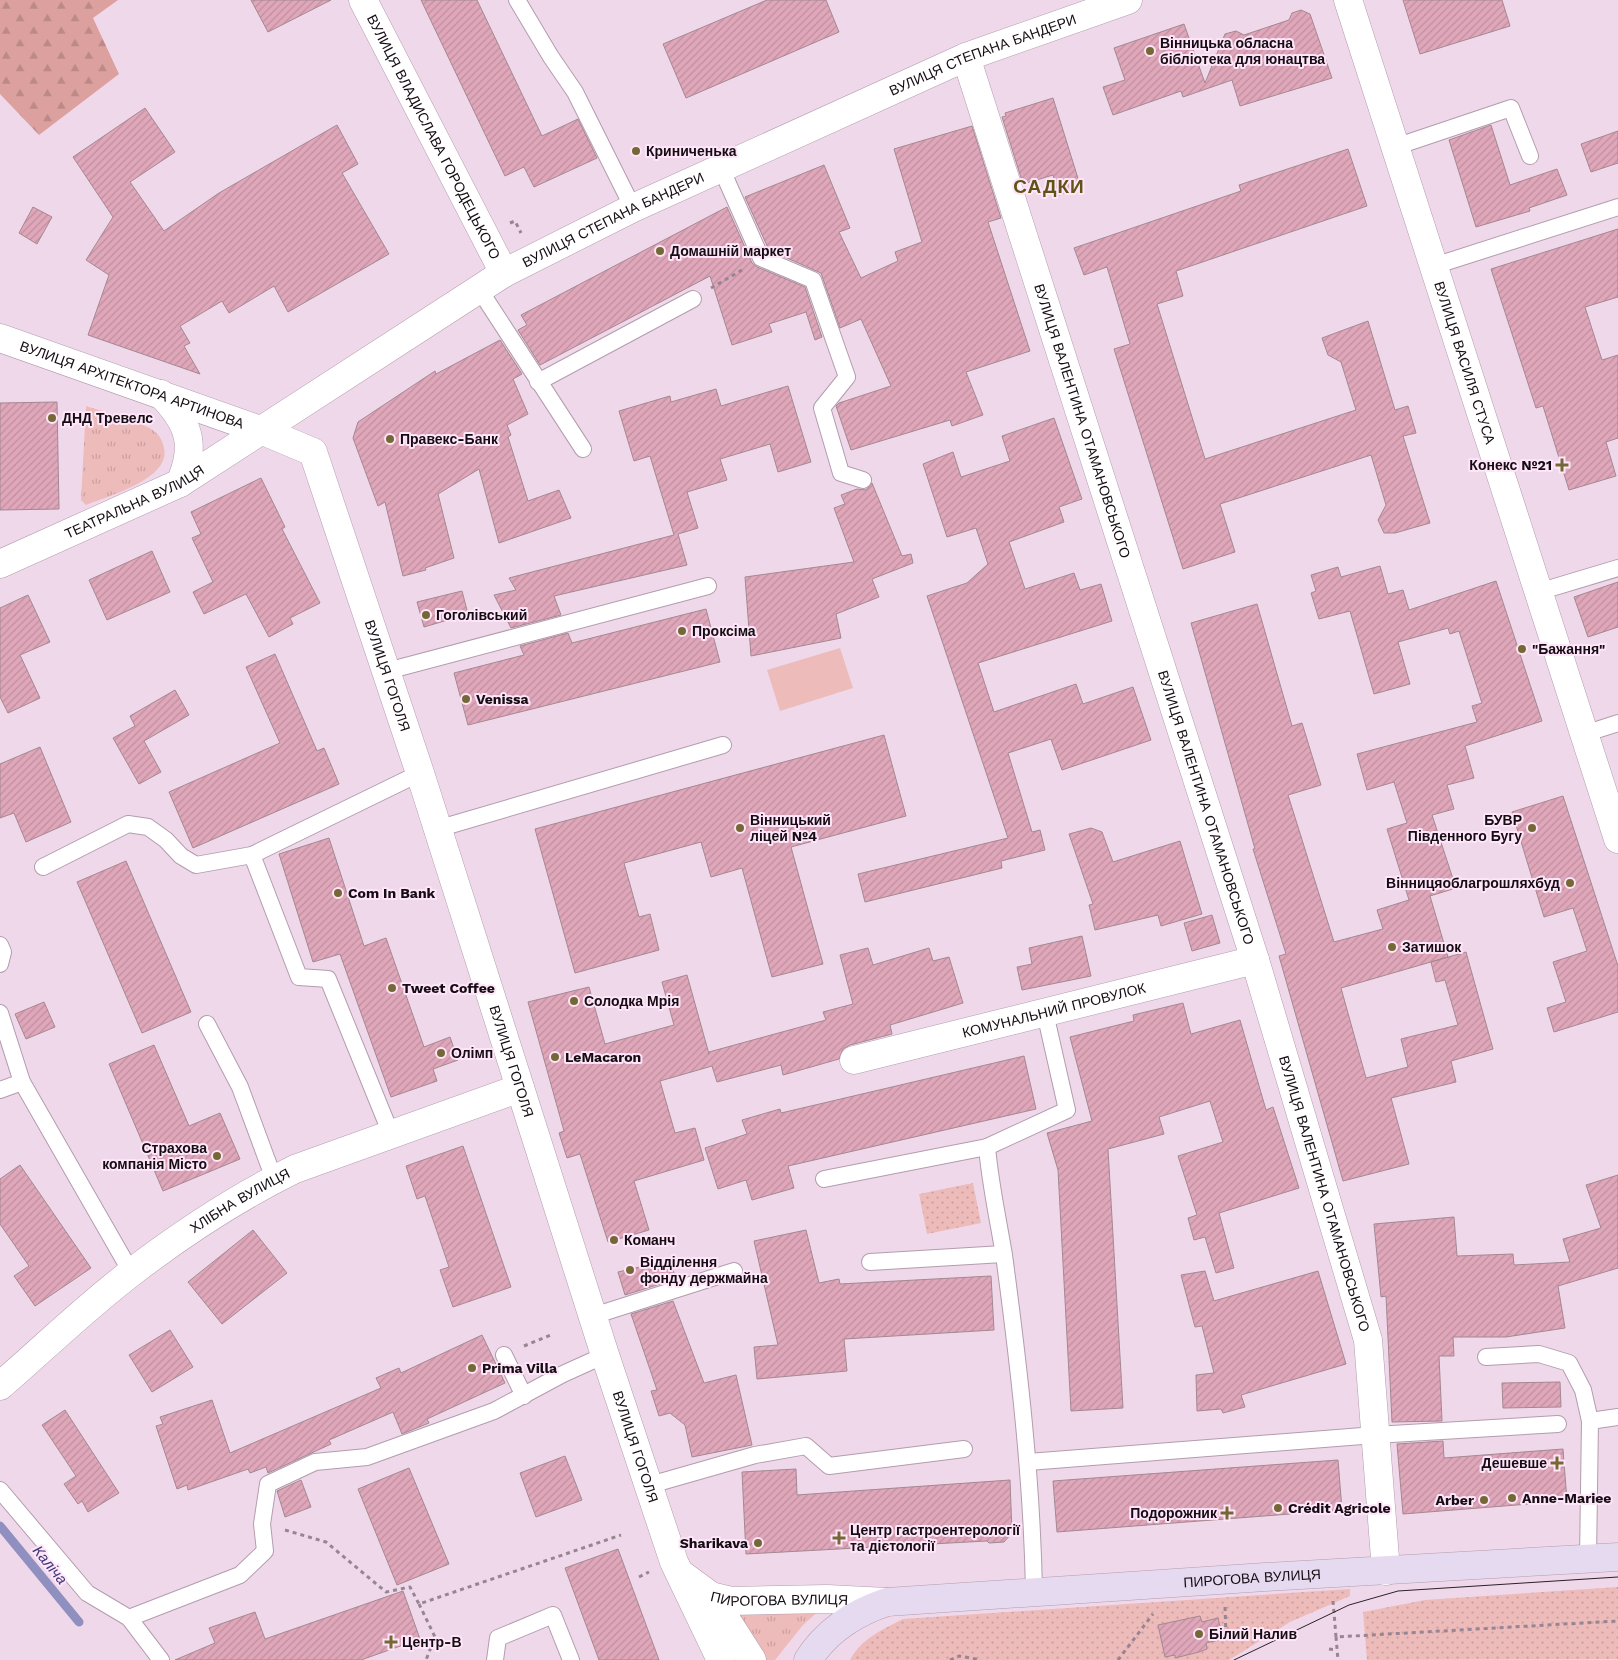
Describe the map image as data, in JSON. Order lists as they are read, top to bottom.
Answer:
{
  "streets": {
    "main road": ["ПИРОГОВА ВУЛИЦЯ"],
    "street": [
      "ВУЛИЦЯ СТЕПАНА БАНДЕРИ",
      "ВУЛИЦЯ ВЛАДИСЛАВА ГОРОДЕЦЬКОГО",
      "ВУЛИЦЯ ВАСИЛЯ СТУСА",
      "ВУЛИЦЯ АРХІТЕКТОРА АРТИНОВА",
      "ВУЛИЦЯ ВАЛЕНТИНА ОТАМАНОВСЬКОГО",
      "ТЕАТРАЛЬНА ВУЛИЦЯ",
      "ВУЛИЦЯ ГОГОЛЯ",
      "КОМУНАЛЬНИЙ ПРОВУЛОК",
      "ХЛІБНА ВУЛИЦЯ"
    ]
  },
  "crossings": [
    ["ВУЛИЦЯ СТЕПАНА БАНДЕРИ", "ВУЛИЦЯ ВЛАДИСЛАВА ГОРОДЕЦЬКОГО"],
    ["ВУЛИЦЯ СТЕПАНА БАНДЕРИ", "ВУЛИЦЯ АРХІТЕКТОРА АРТИНОВА"],
    ["ВУЛИЦЯ СТЕПАНА БАНДЕРИ", "ВУЛИЦЯ ВАЛЕНТИНА ОТАМАНОВСЬКОГО"],
    ["ВУЛИЦЯ СТЕПАНА БАНДЕРИ", "ТЕАТРАЛЬНА ВУЛИЦЯ"],
    ["ВУЛИЦЯ СТЕПАНА БАНДЕРИ", "ВУЛИЦЯ ГОГОЛЯ"],
    ["ВУЛИЦЯ АРХІТЕКТОРА АРТИНОВА", "ТЕАТРАЛЬНА ВУЛИЦЯ"],
    ["ВУЛИЦЯ АРХІТЕКТОРА АРТИНОВА", "ВУЛИЦЯ ГОГОЛЯ"],
    ["ВУЛИЦЯ ВАЛЕНТИНА ОТАМАНОВСЬКОГО", "КОМУНАЛЬНИЙ ПРОВУЛОК"],
    ["ВУЛИЦЯ ВАЛЕНТИНА ОТАМАНОВСЬКОГО", "ПИРОГОВА ВУЛИЦЯ"],
    ["ТЕАТРАЛЬНА ВУЛИЦЯ", "ВУЛИЦЯ ГОГОЛЯ"],
    ["ВУЛИЦЯ ГОГОЛЯ", "ХЛІБНА ВУЛИЦЯ"],
    ["ВУЛИЦЯ ГОГОЛЯ", "ПИРОГОВА ВУЛИЦЯ"]
  ],
  "districts": ["САДКИ"],
  "water": ["Каліча"],
  "places": {
    "other": [
      "Вінницька обласна бібліотека для юнацтва",
      "Криниченька",
      "Домашній маркет",
      "ДНД Тревелс",
      "Правекс-Банк",
      "Гоголівський",
      "Проксіма",
      "\"Бажання\"",
      "Venissa",
      "Вінницький ліцей №4",
      "БУВР Південного Бугу",
      "Вінницяоблагрошляхбуд",
      "Com In Bank",
      "Затишок",
      "Tweet Coffee",
      "Солодка Мрія",
      "Олімп",
      "LeMacaron",
      "Страхова компанія Місто",
      "Команч",
      "Відділення фонду держмайна",
      "Prima Villa",
      "Anne-Mariee",
      "Arber",
      "Crédit Agricole",
      "Sharikava",
      "Білий Налив"
    ],
    "health": [
      "Конекс №21",
      "Дешевше",
      "Подорожник",
      "Центр гастроентерології та дієтології",
      "Центр-В"
    ]
  }
}
